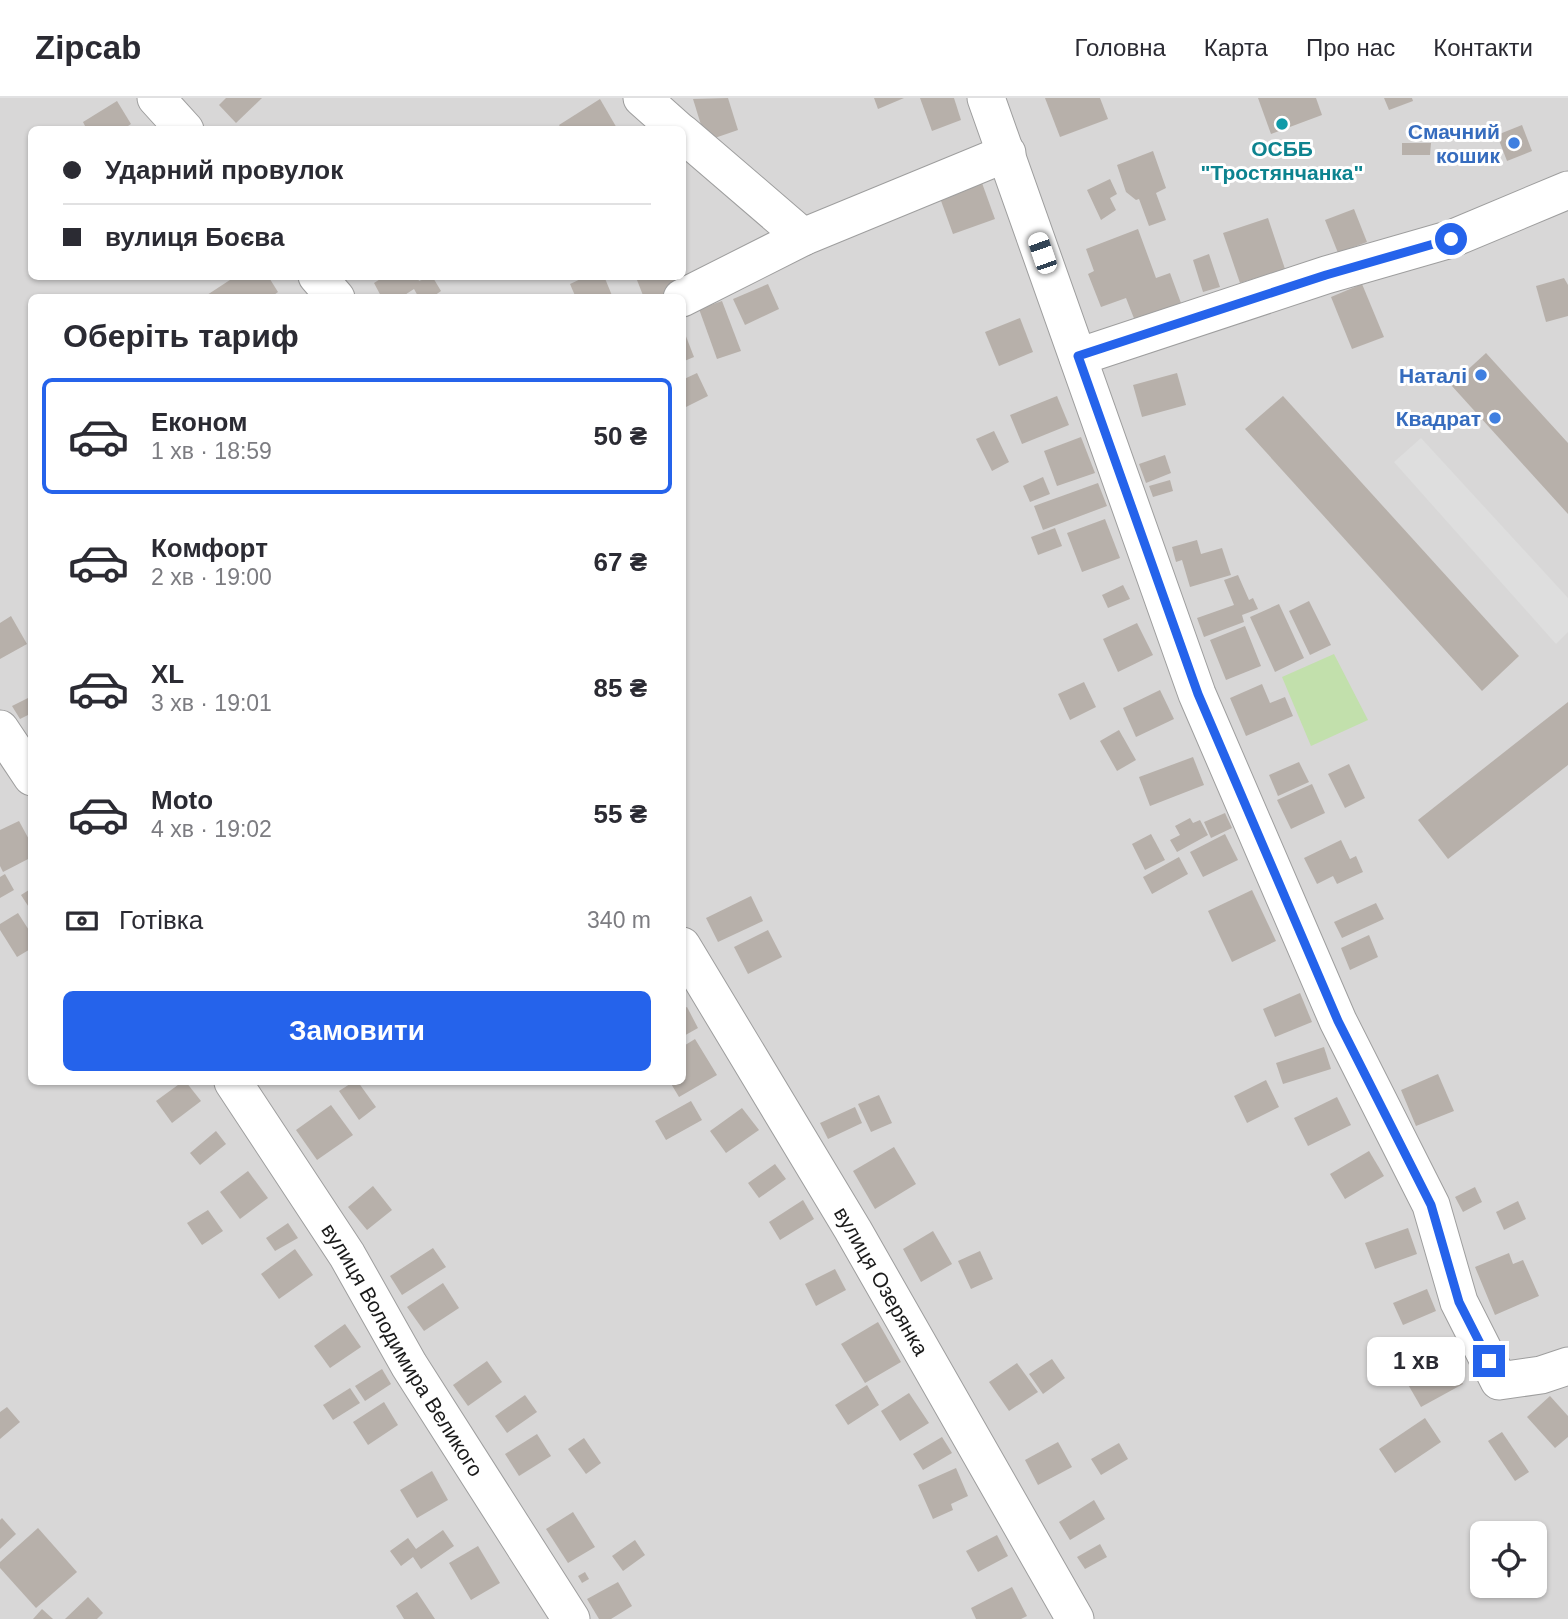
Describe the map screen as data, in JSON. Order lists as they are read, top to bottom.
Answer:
{
  "streets": {
    "street": ["вулиця Озерянка", "вулиця Володимира Великого"]
  },
  "places": [
    "ОСББ \"Тростянчанка\"",
    "Смачний кошик",
    "Наталі",
    "Квадрат"
  ],
  "page": {
    "header": "Zipcab",
    "nav": [
      "Головна",
      "Карта",
      "Про нас",
      "Контакти"
    ],
    "banner": ["Ударний провулок", "вулиця Боєва"],
    "heading": "Оберіть тариф",
    "list": [
      {
        "name": "Економ",
        "note": "1 хв · 18:59",
        "value": "50 ₴"
      },
      {
        "name": "Комфорт",
        "note": "2 хв · 19:00",
        "value": "67 ₴"
      },
      {
        "name": "XL",
        "note": "3 хв · 19:01",
        "value": "85 ₴"
      },
      {
        "name": "Moto",
        "note": "4 хв · 19:02",
        "value": "55 ₴"
      }
    ],
    "pay": ["Готівка", "340 m"],
    "buttons": "Замовити",
    "bubble": "1 хв"
  }
}
